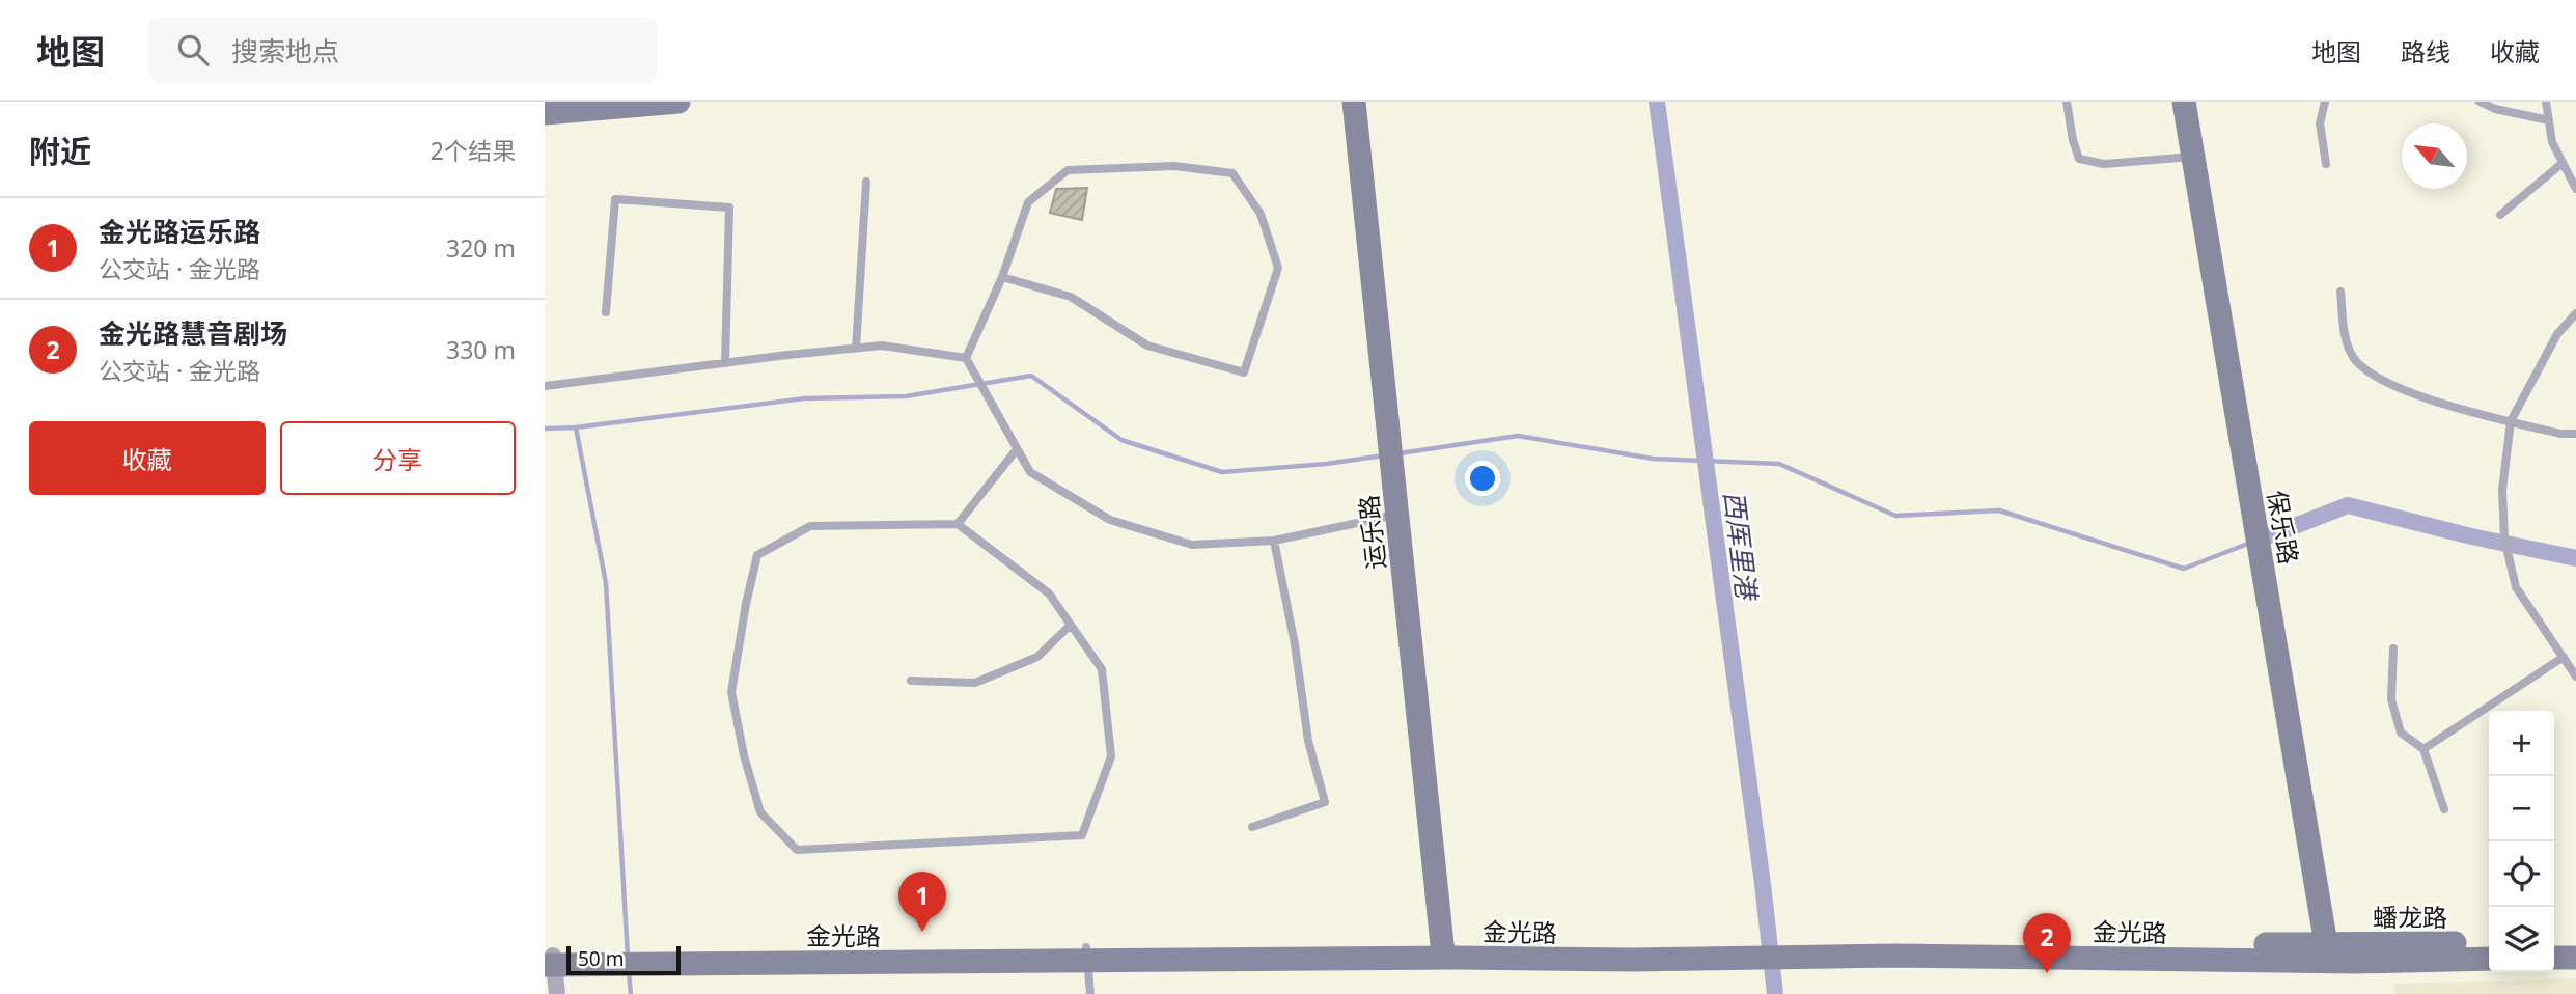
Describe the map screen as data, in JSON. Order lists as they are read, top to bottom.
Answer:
{
  "streets": {
    "street": [
      "保乐路",
      "运乐路",
      "蟠龙路",
      "金光路"
    ]
  },
  "crossings": [
    ["保乐路", "蟠龙路"],
    ["保乐路", "金光路"],
    ["运乐路", "金光路"],
    ["蟠龙路", "金光路"]
  ],
  "water": ["西厍里港"],
  "scale_bar": "50 m",
  "north": "top left",
  "page": {
    "header": "地图",
    "search": "搜索地点",
    "nav": ["地图", "路线", "收藏"],
    "heading": ["附近", "2个结果"],
    "list": [
      {
        "mark": "1",
        "name": "金光路运乐路",
        "note": "公交站 · 金光路",
        "value": "320 m"
      },
      {
        "mark": "2",
        "name": "金光路慧音剧场",
        "note": "公交站 · 金光路",
        "value": "330 m"
      }
    ],
    "buttons": ["收藏", "分享"],
    "map_buttons": ["+", "−"],
    "pins": ["1", "2"],
    "scale": "50 m"
  }
}
